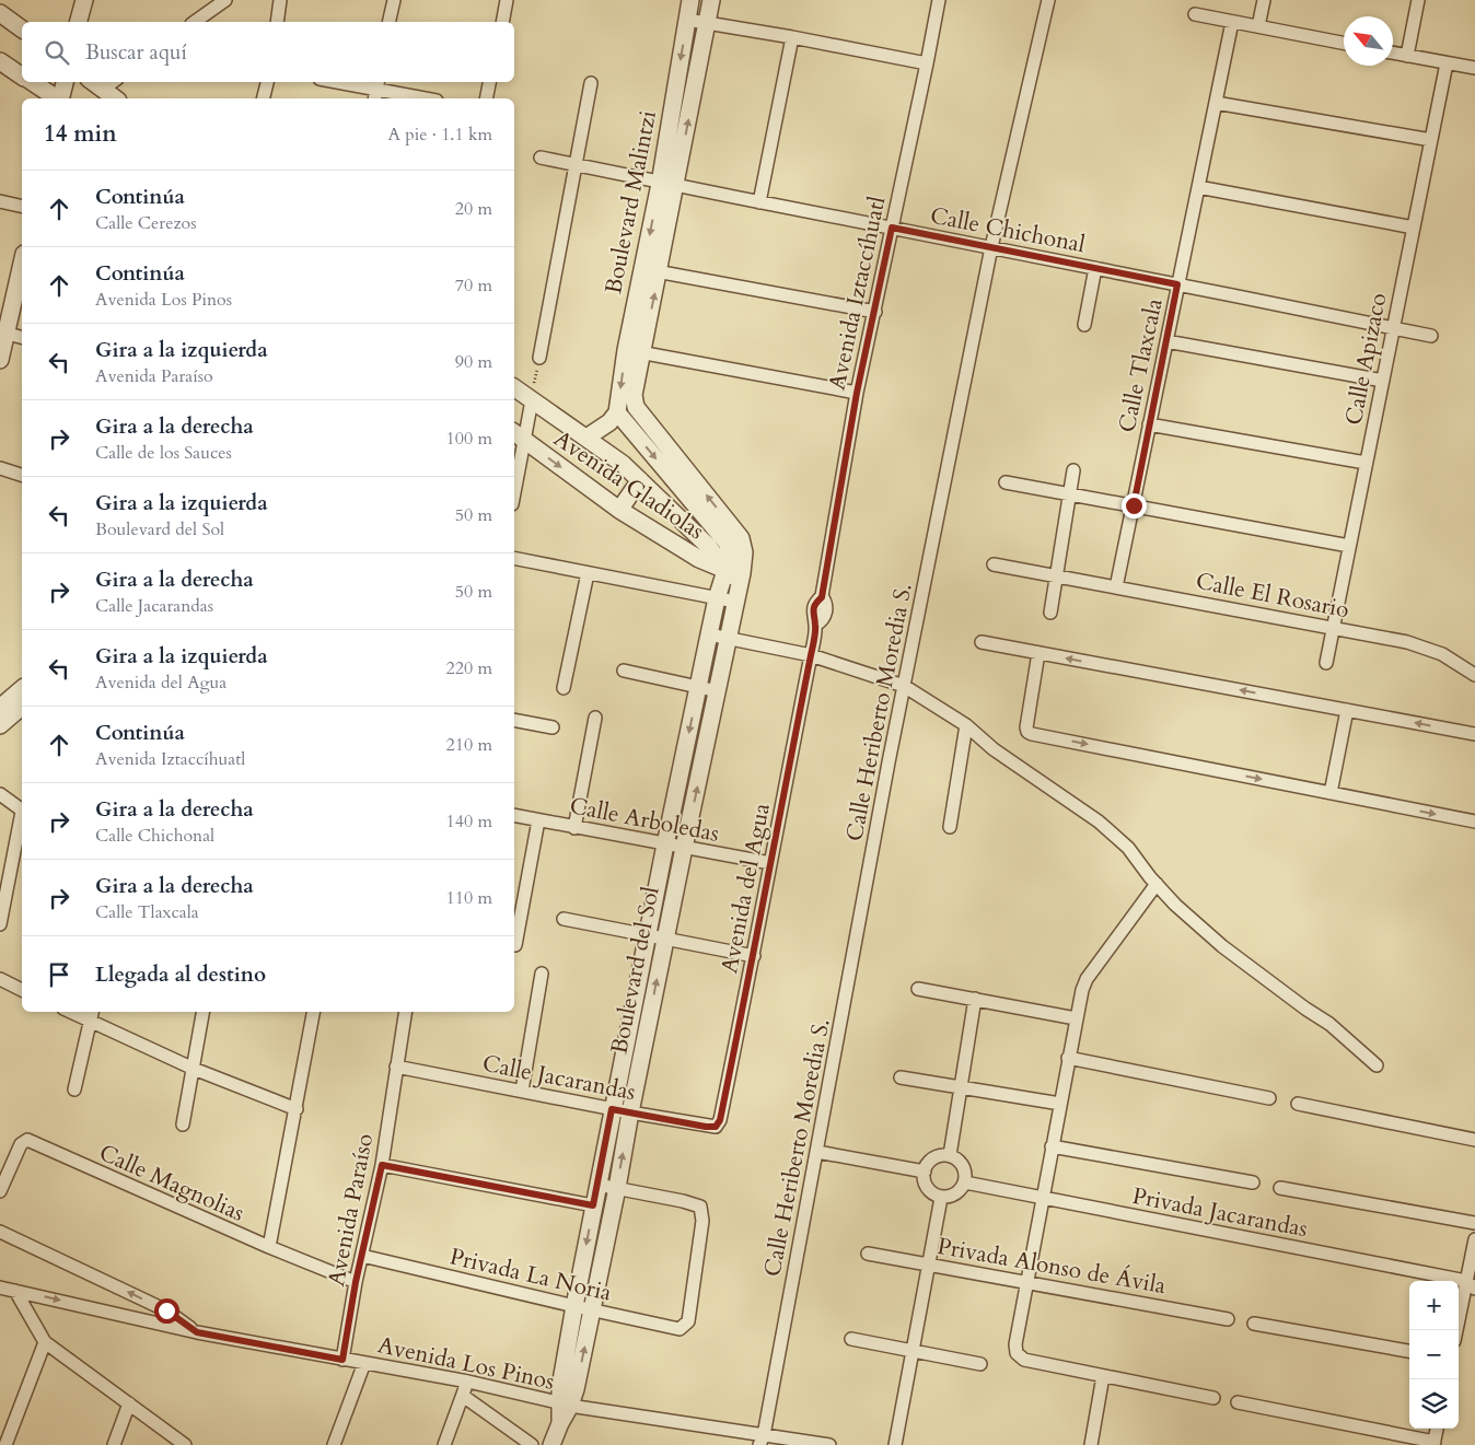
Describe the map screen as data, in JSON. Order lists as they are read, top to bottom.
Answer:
{
  "streets": {
    "street": [
      "Boulevard Malintzi",
      "Calle Chichonal",
      "Avenida Iztaccíhuatl",
      "Calle Apizaco",
      "Calle Tlaxcala",
      "Avenida Gladiolas",
      "Calle El Rosario",
      "Calle Heriberto Moredia S.",
      "Calle Arboledas",
      "Avenida del Agua",
      "Boulevard del Sol",
      "Calle Jacarandas",
      "Calle Magnolias",
      "Avenida Paraíso",
      "Privada Jacarandas",
      "Privada Alonso de Ávila",
      "Privada La Noria",
      "Avenida Los Pinos"
    ]
  },
  "crossings": [
    ["Boulevard Malintzi", "Calle Chichonal"],
    ["Boulevard Malintzi", "Boulevard del Sol"],
    ["Calle Chichonal", "Avenida Iztaccíhuatl"],
    ["Calle Chichonal", "Calle Apizaco"],
    ["Calle Chichonal", "Calle Tlaxcala"],
    ["Calle Chichonal", "Calle Heriberto Moredia S."],
    ["Avenida Iztaccíhuatl", "Avenida del Agua"],
    ["Calle Apizaco", "Calle El Rosario"],
    ["Calle Tlaxcala", "Calle El Rosario"],
    ["Avenida Gladiolas", "Boulevard del Sol"],
    ["Calle Heriberto Moredia S.", "Avenida Los Pinos"],
    ["Calle Arboledas", "Avenida del Agua"],
    ["Calle Arboledas", "Boulevard del Sol"],
    ["Avenida del Agua", "Calle Jacarandas"],
    ["Boulevard del Sol", "Calle Jacarandas"],
    ["Boulevard del Sol", "Privada La Noria"],
    ["Boulevard del Sol", "Avenida Los Pinos"],
    ["Calle Jacarandas", "Avenida Paraíso"],
    ["Calle Magnolias", "Avenida Paraíso"],
    ["Avenida Paraíso", "Privada La Noria"],
    ["Avenida Paraíso", "Avenida Los Pinos"]
  ],
  "north": "top left",
  "page": {
    "search": "Buscar aquí",
    "heading": ["14 min", "A pie · 1.1 km"],
    "list": [
      ["Continúa", "Calle Cerezos", "20 m"],
      ["Continúa", "Avenida Los Pinos", "70 m"],
      ["Gira a la izquierda", "Avenida Paraíso", "90 m"],
      ["Gira a la derecha", "Calle de los Sauces", "100 m"],
      ["Gira a la izquierda", "Boulevard del Sol", "50 m"],
      ["Gira a la derecha", "Calle Jacarandas", "50 m"],
      ["Gira a la izquierda", "Avenida del Agua", "220 m"],
      ["Continúa", "Avenida Iztaccíhuatl", "210 m"],
      ["Gira a la derecha", "Calle Chichonal", "140 m"],
      ["Gira a la derecha", "Calle Tlaxcala", "110 m"],
      "Llegada al destino"
    ],
    "map_buttons": ["+", "−"]
  }
}
